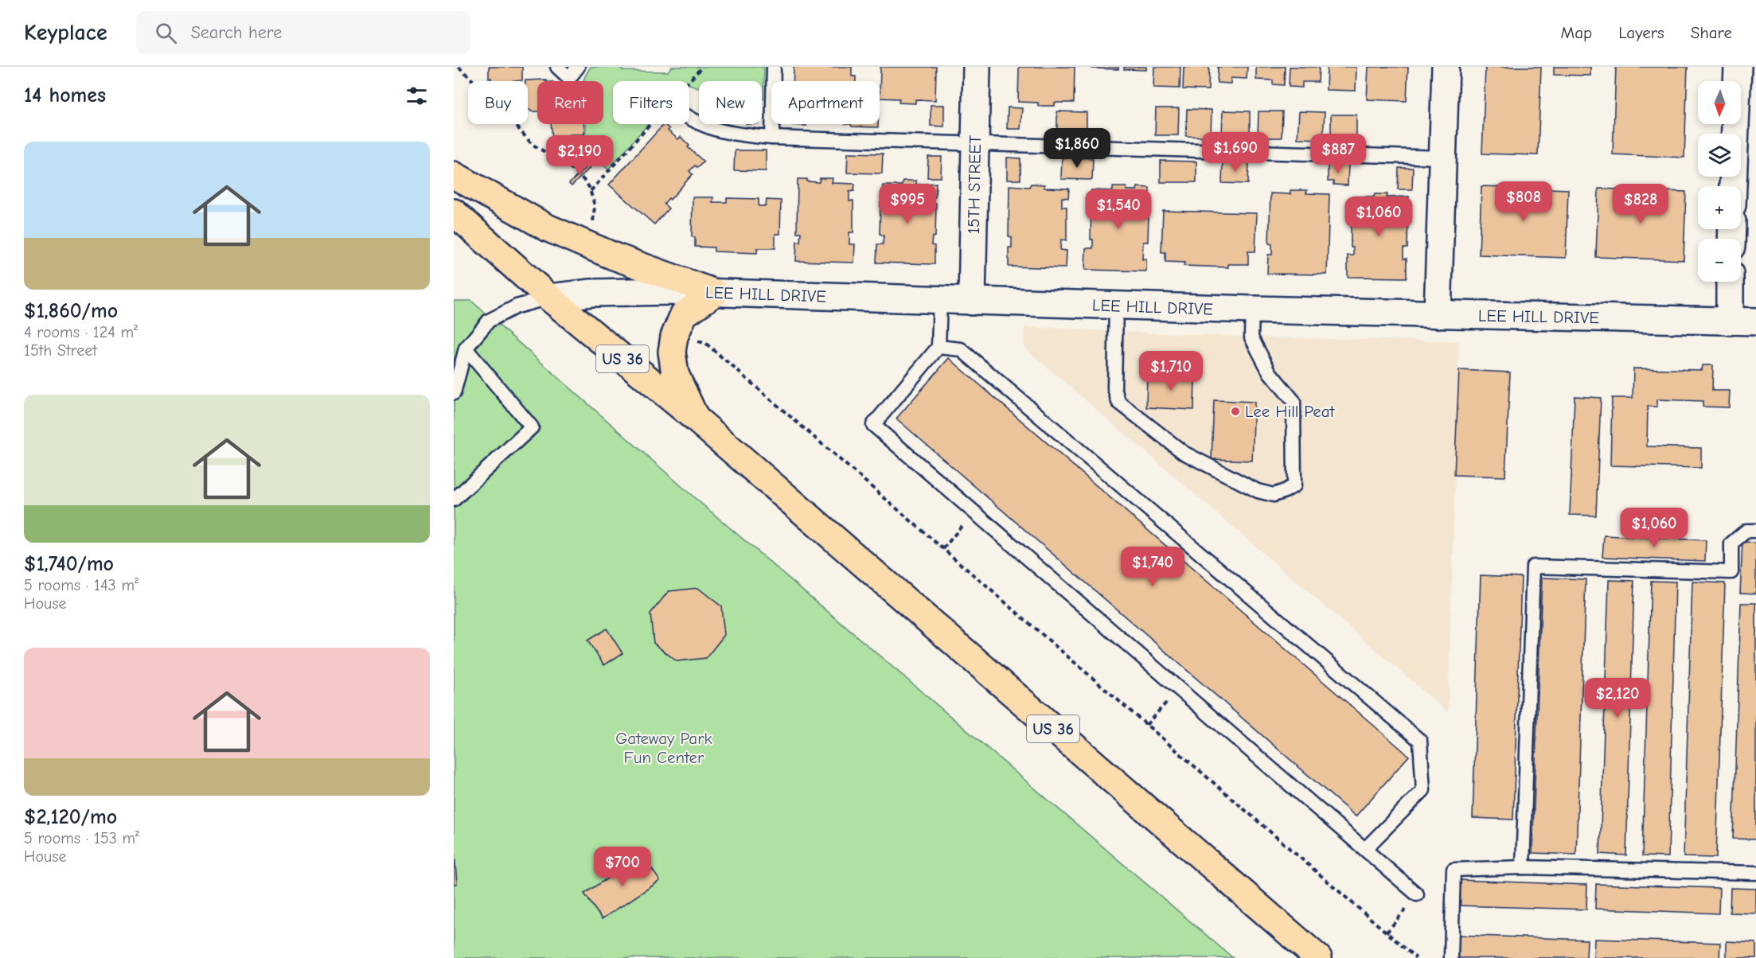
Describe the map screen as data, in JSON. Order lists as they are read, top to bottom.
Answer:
{
  "streets": {
    "highway": ["US 36"],
    "street": ["15TH STREET", "LEE HILL DRIVE"]
  },
  "crossings": [
    ["15TH STREET", "LEE HILL DRIVE"],
    ["LEE HILL DRIVE", "US 36"]
  ],
  "parks": ["Gateway Park Fun Center"],
  "places": ["Lee Hill Peat"],
  "north": "bottom",
  "page": {
    "header": "Keyplace",
    "search": "Search here",
    "nav": ["Map", "Layers", "Share"],
    "heading": "14 homes",
    "map_buttons": ["+", "−"],
    "chip": [
      "Buy",
      "Rent",
      "Filters",
      "New",
      "Apartment"
    ],
    "list": [
      {
        "name": "$1,860/mo",
        "note": "4 rooms · 124 m² · 15th Street"
      },
      {
        "name": "$1,740/mo",
        "note": "5 rooms · 143 m² · House"
      },
      {
        "name": "$2,120/mo",
        "note": "5 rooms · 153 m² · House"
      }
    ],
    "price": [
      "$1,860",
      "$1,690",
      "$887",
      "$2,190",
      "$808",
      "$995",
      "$828",
      "$1,540",
      "$1,060",
      "$1,710",
      "$1,060",
      "$1,740",
      "$2,120",
      "$700"
    ]
  }
}
